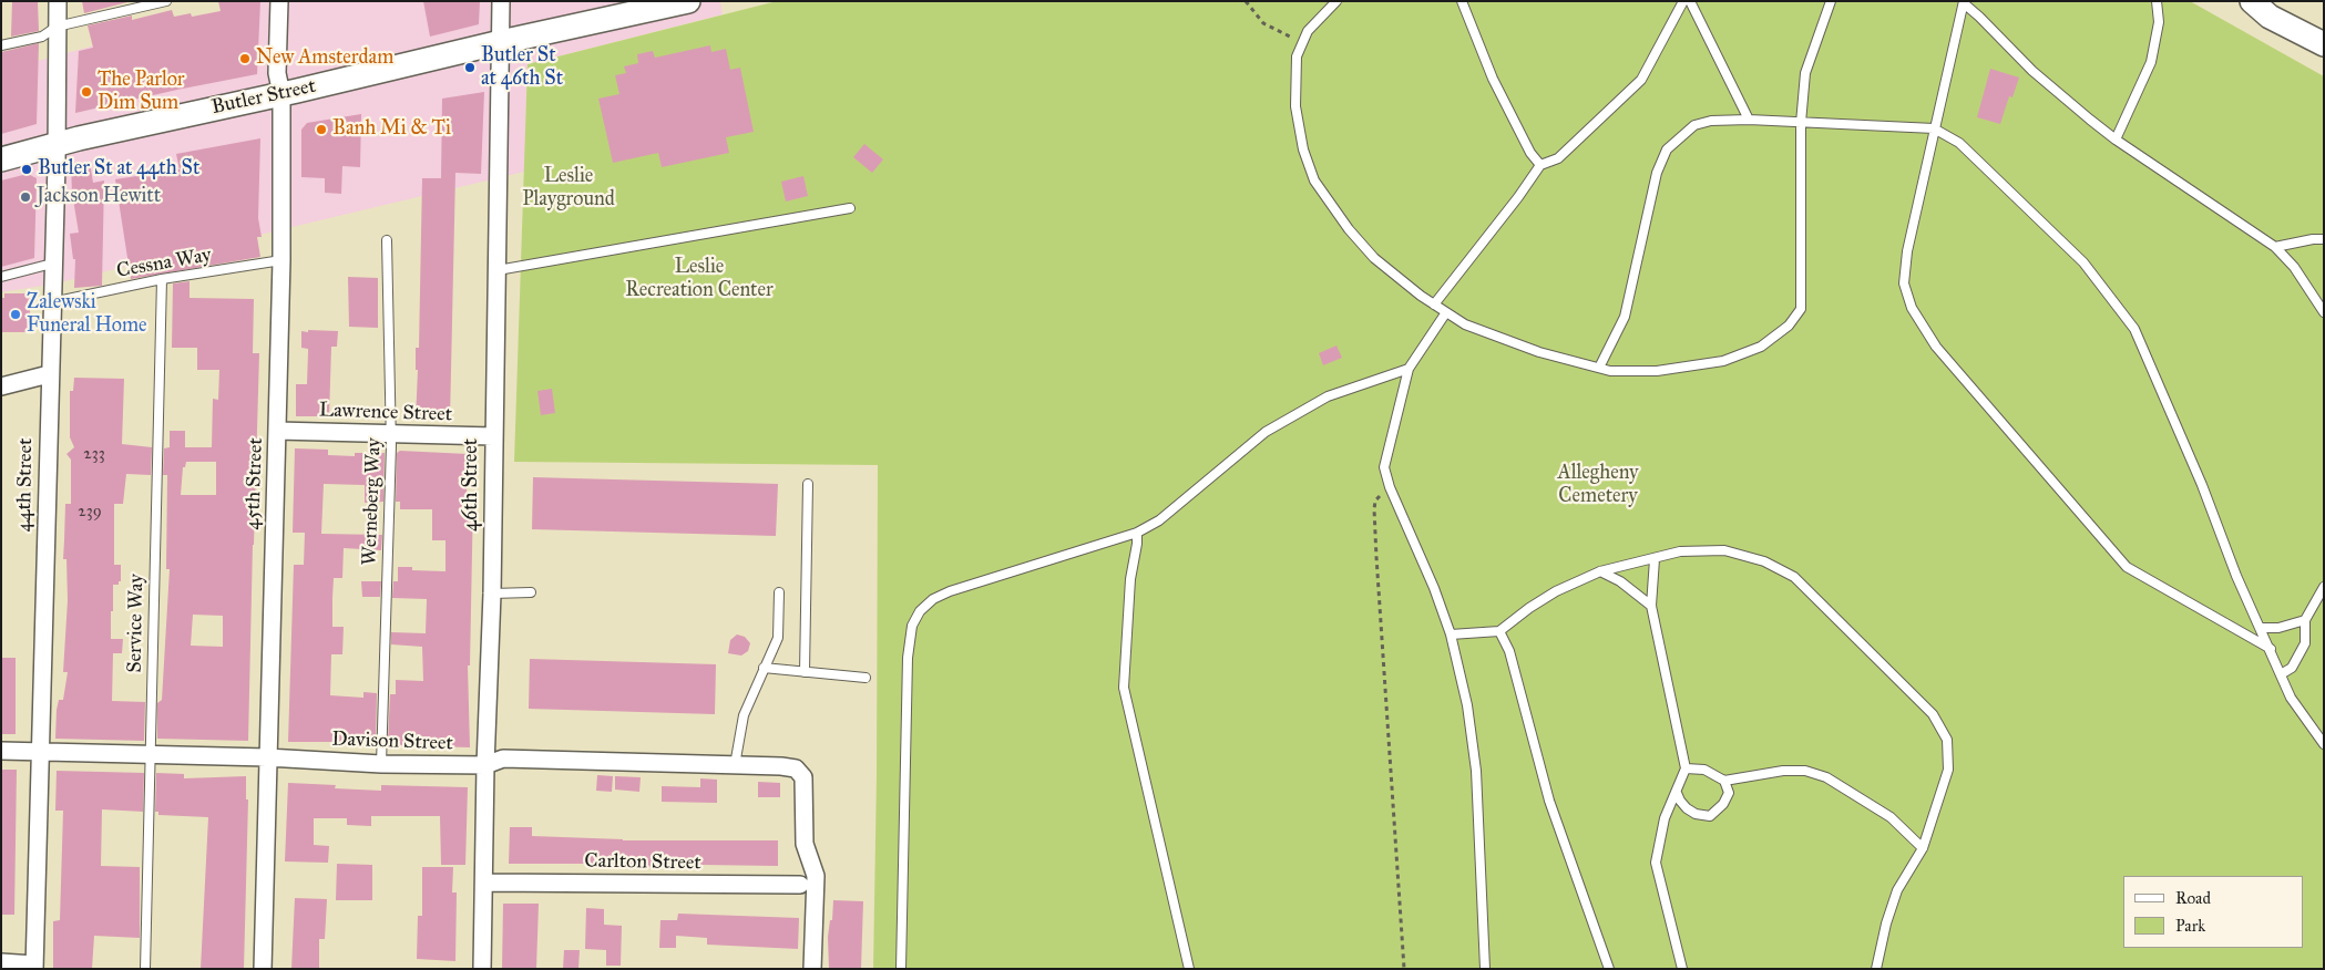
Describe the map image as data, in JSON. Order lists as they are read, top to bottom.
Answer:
{
  "streets": {
    "main road": ["Butler Street"],
    "street": [
      "Lawrence Street",
      "45th Street",
      "44th Street",
      "46th Street",
      "Davison Street",
      "Carlton Street"
    ],
    "lane": ["Cessna Way", "Werneberg Way", "Service Way"]
  },
  "crossings": [
    ["Butler Street", "45th Street"],
    ["Butler Street", "44th Street"],
    ["Butler Street", "46th Street"],
    ["Cessna Way", "45th Street"],
    ["Cessna Way", "44th Street"],
    ["Cessna Way", "Service Way"],
    ["Lawrence Street", "45th Street"],
    ["Lawrence Street", "46th Street"],
    ["Lawrence Street", "Werneberg Way"],
    ["45th Street", "Davison Street"],
    ["44th Street", "Davison Street"],
    ["46th Street", "Davison Street"],
    ["46th Street", "Carlton Street"],
    ["Werneberg Way", "Davison Street"],
    ["Service Way", "Davison Street"]
  ],
  "parks": ["Leslie Playground", "Leslie Recreation Center", "Allegheny Cemetery"],
  "places": [
    "New Amsterdam",
    "Butler St at 46th St",
    "The Parlor Dim Sum",
    "Banh Mi & Ti",
    "Butler St at 44th St",
    "Jackson Hewitt",
    "Zalewski Funeral Home"
  ],
  "house_numbers": ["233", "239"],
  "legend": ["Road", "Park"]
}
